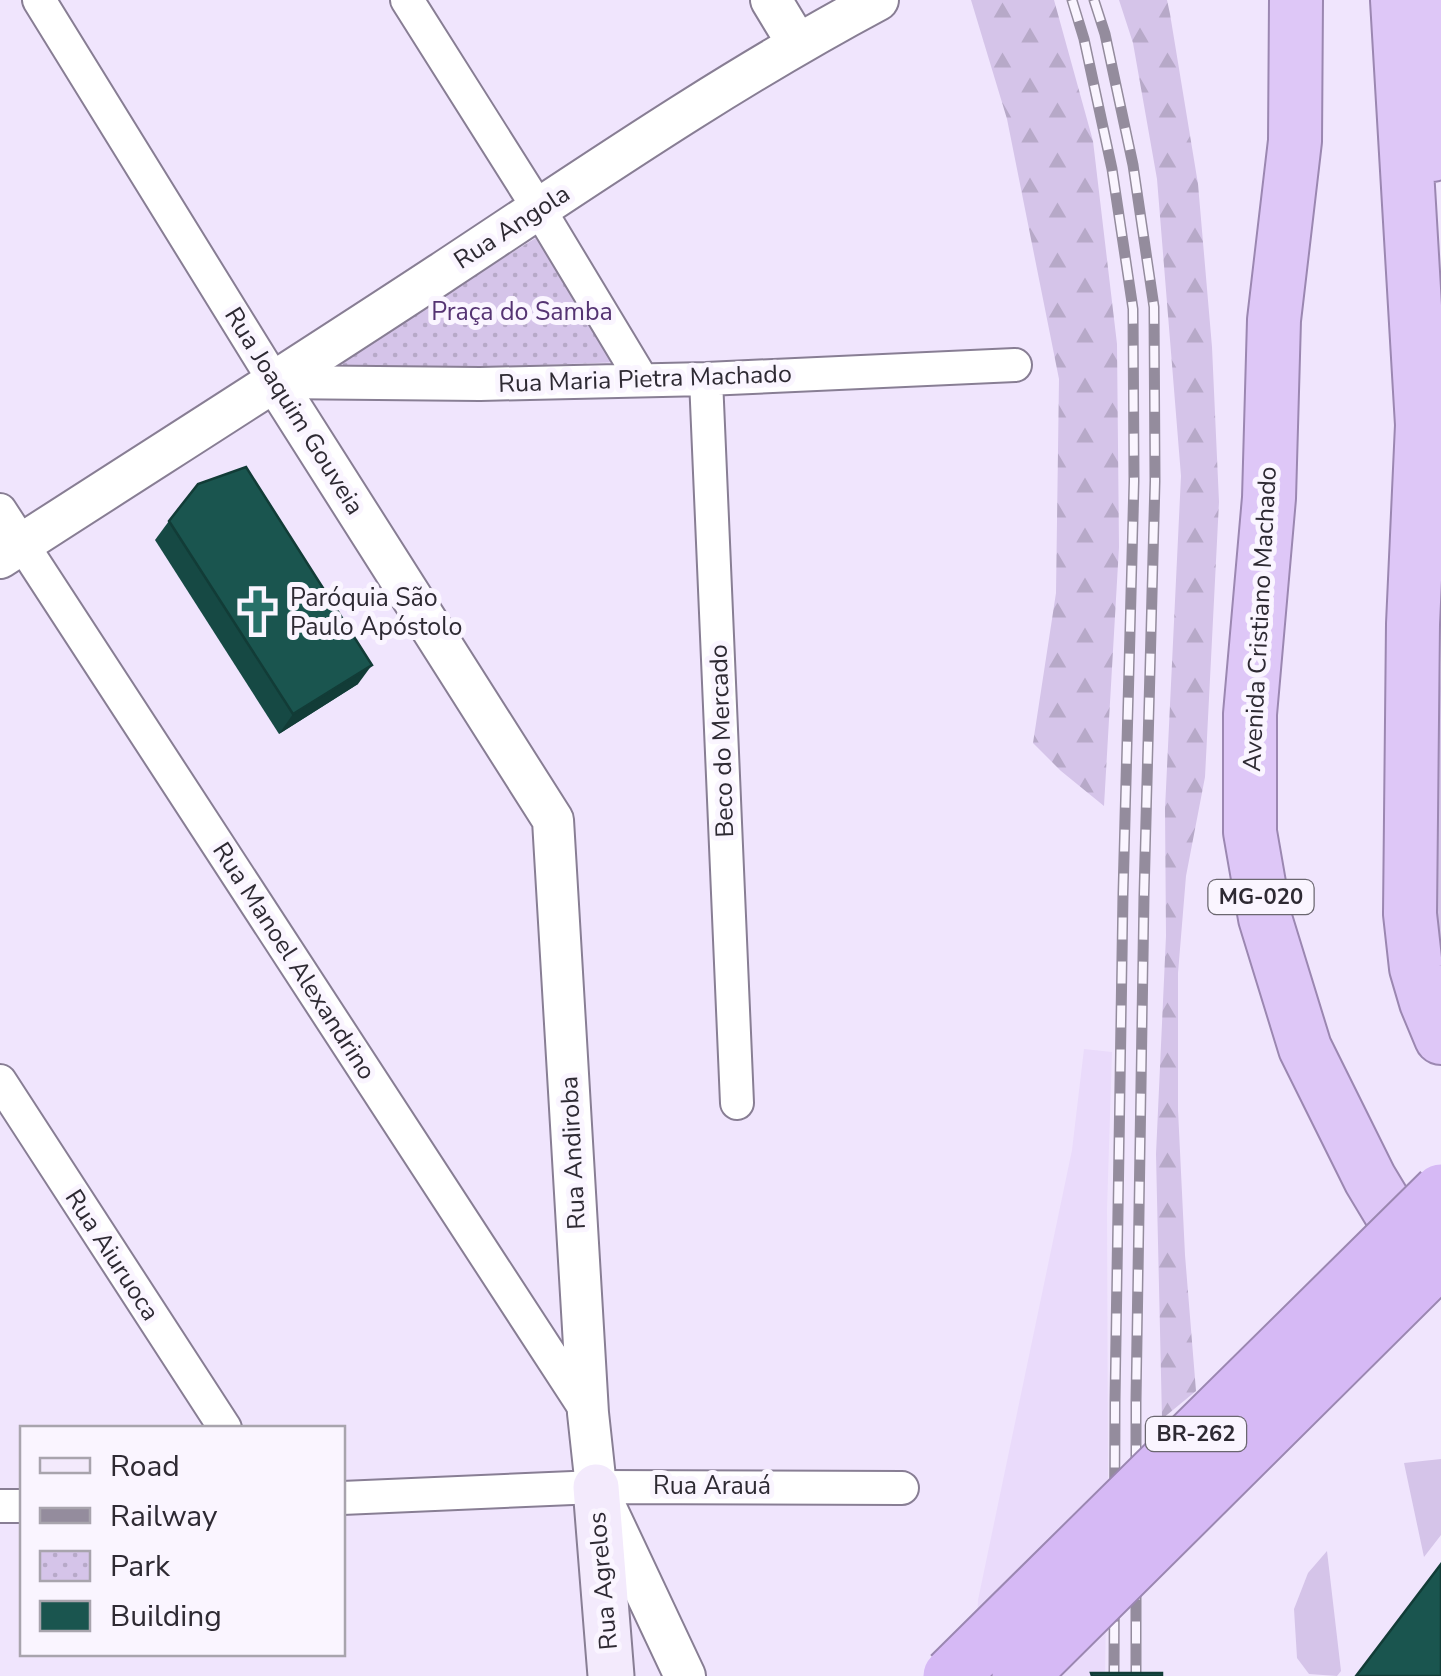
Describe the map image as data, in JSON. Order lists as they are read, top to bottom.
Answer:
{
  "streets": {
    "highway": ["Avenida Cristiano Machado", "MG-020", "BR-262"],
    "main road": ["Rua Agrelos"],
    "street": [
      "Rua Angola",
      "Rua Maria Pietra Machado",
      "Rua Joaquim Gouveia",
      "Beco do Mercado",
      "Rua Manoel Alexandrino",
      "Rua Andiroba",
      "Rua Aiuruoca",
      "Rua Arauá"
    ]
  },
  "crossings": [
    ["Rua Angola", "Rua Maria Pietra Machado"],
    ["Rua Angola", "Rua Joaquim Gouveia"],
    ["Rua Angola", "Rua Manoel Alexandrino"],
    ["Rua Maria Pietra Machado", "Rua Joaquim Gouveia"],
    ["Rua Maria Pietra Machado", "Beco do Mercado"],
    ["Rua Joaquim Gouveia", "Rua Andiroba"],
    ["Avenida Cristiano Machado", "BR-262"],
    ["Rua Manoel Alexandrino", "Rua Andiroba"],
    ["Rua Andiroba", "Rua Arauá"],
    ["Rua Andiroba", "Rua Agrelos"],
    ["Rua Arauá", "Rua Agrelos"]
  ],
  "parks": ["Praça do Samba"],
  "places": {
    "church": ["Paróquia São Paulo Apóstolo"]
  },
  "legend": [
    "Road",
    "Railway",
    "Park",
    "Building"
  ]
}
